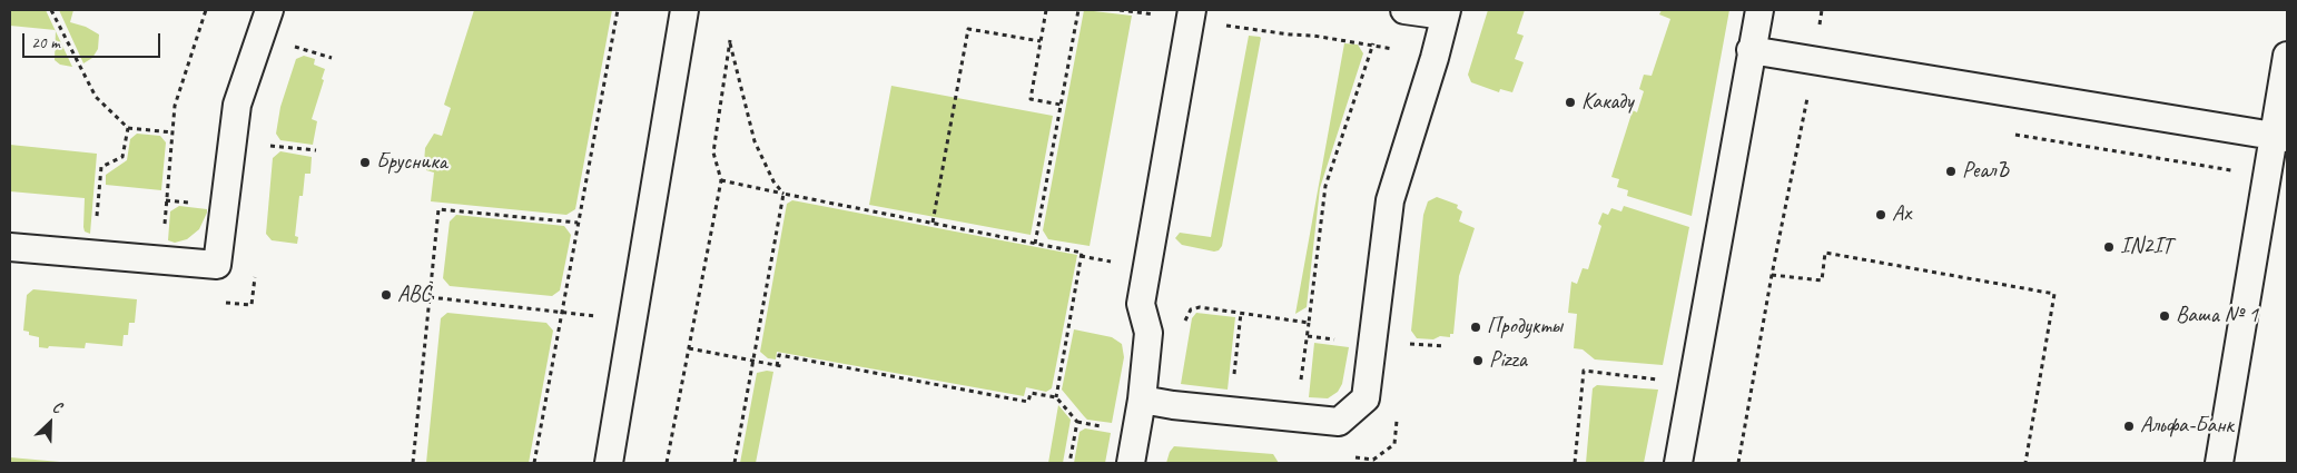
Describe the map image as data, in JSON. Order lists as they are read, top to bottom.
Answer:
{
  "places": [
    "Какаду",
    "Брусника",
    "РеалЪ",
    "Ах",
    "IN2IT",
    "ABC",
    "Ваша № 1",
    "Продукты",
    "Pizza",
    "Альфа-Банк"
  ],
  "scale_bar": "20 m",
  "north": "top right"
}
